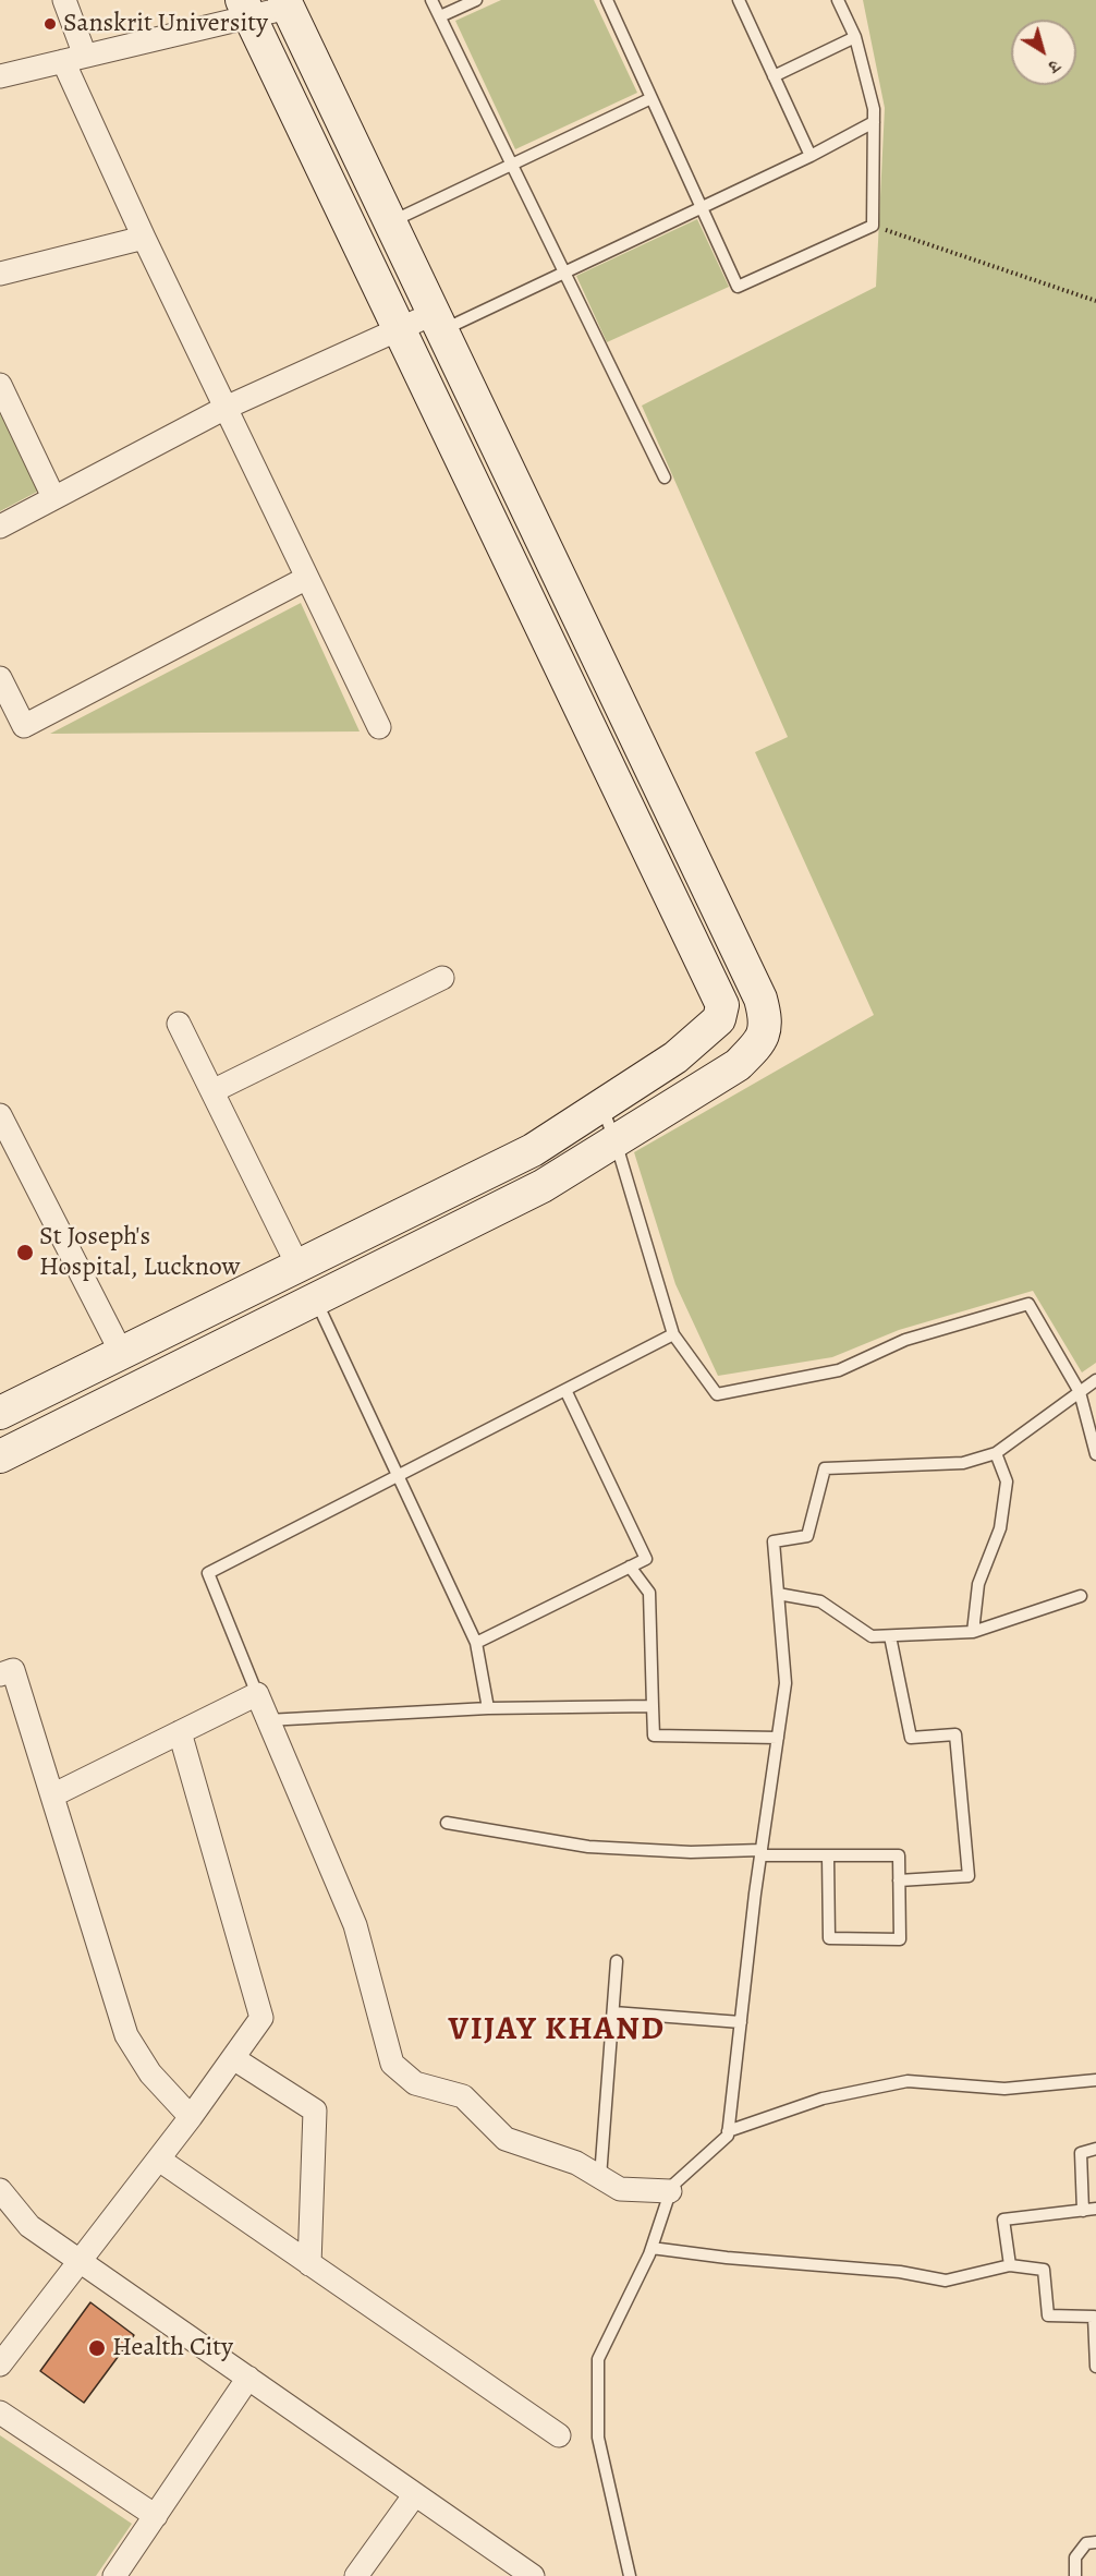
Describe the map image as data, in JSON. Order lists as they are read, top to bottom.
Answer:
{
  "districts": ["VIJAY KHAND"],
  "places": ["Sanskrit University", "St Joseph's Hospital, Lucknow", "Health City"],
  "north": "bottom right"
}
